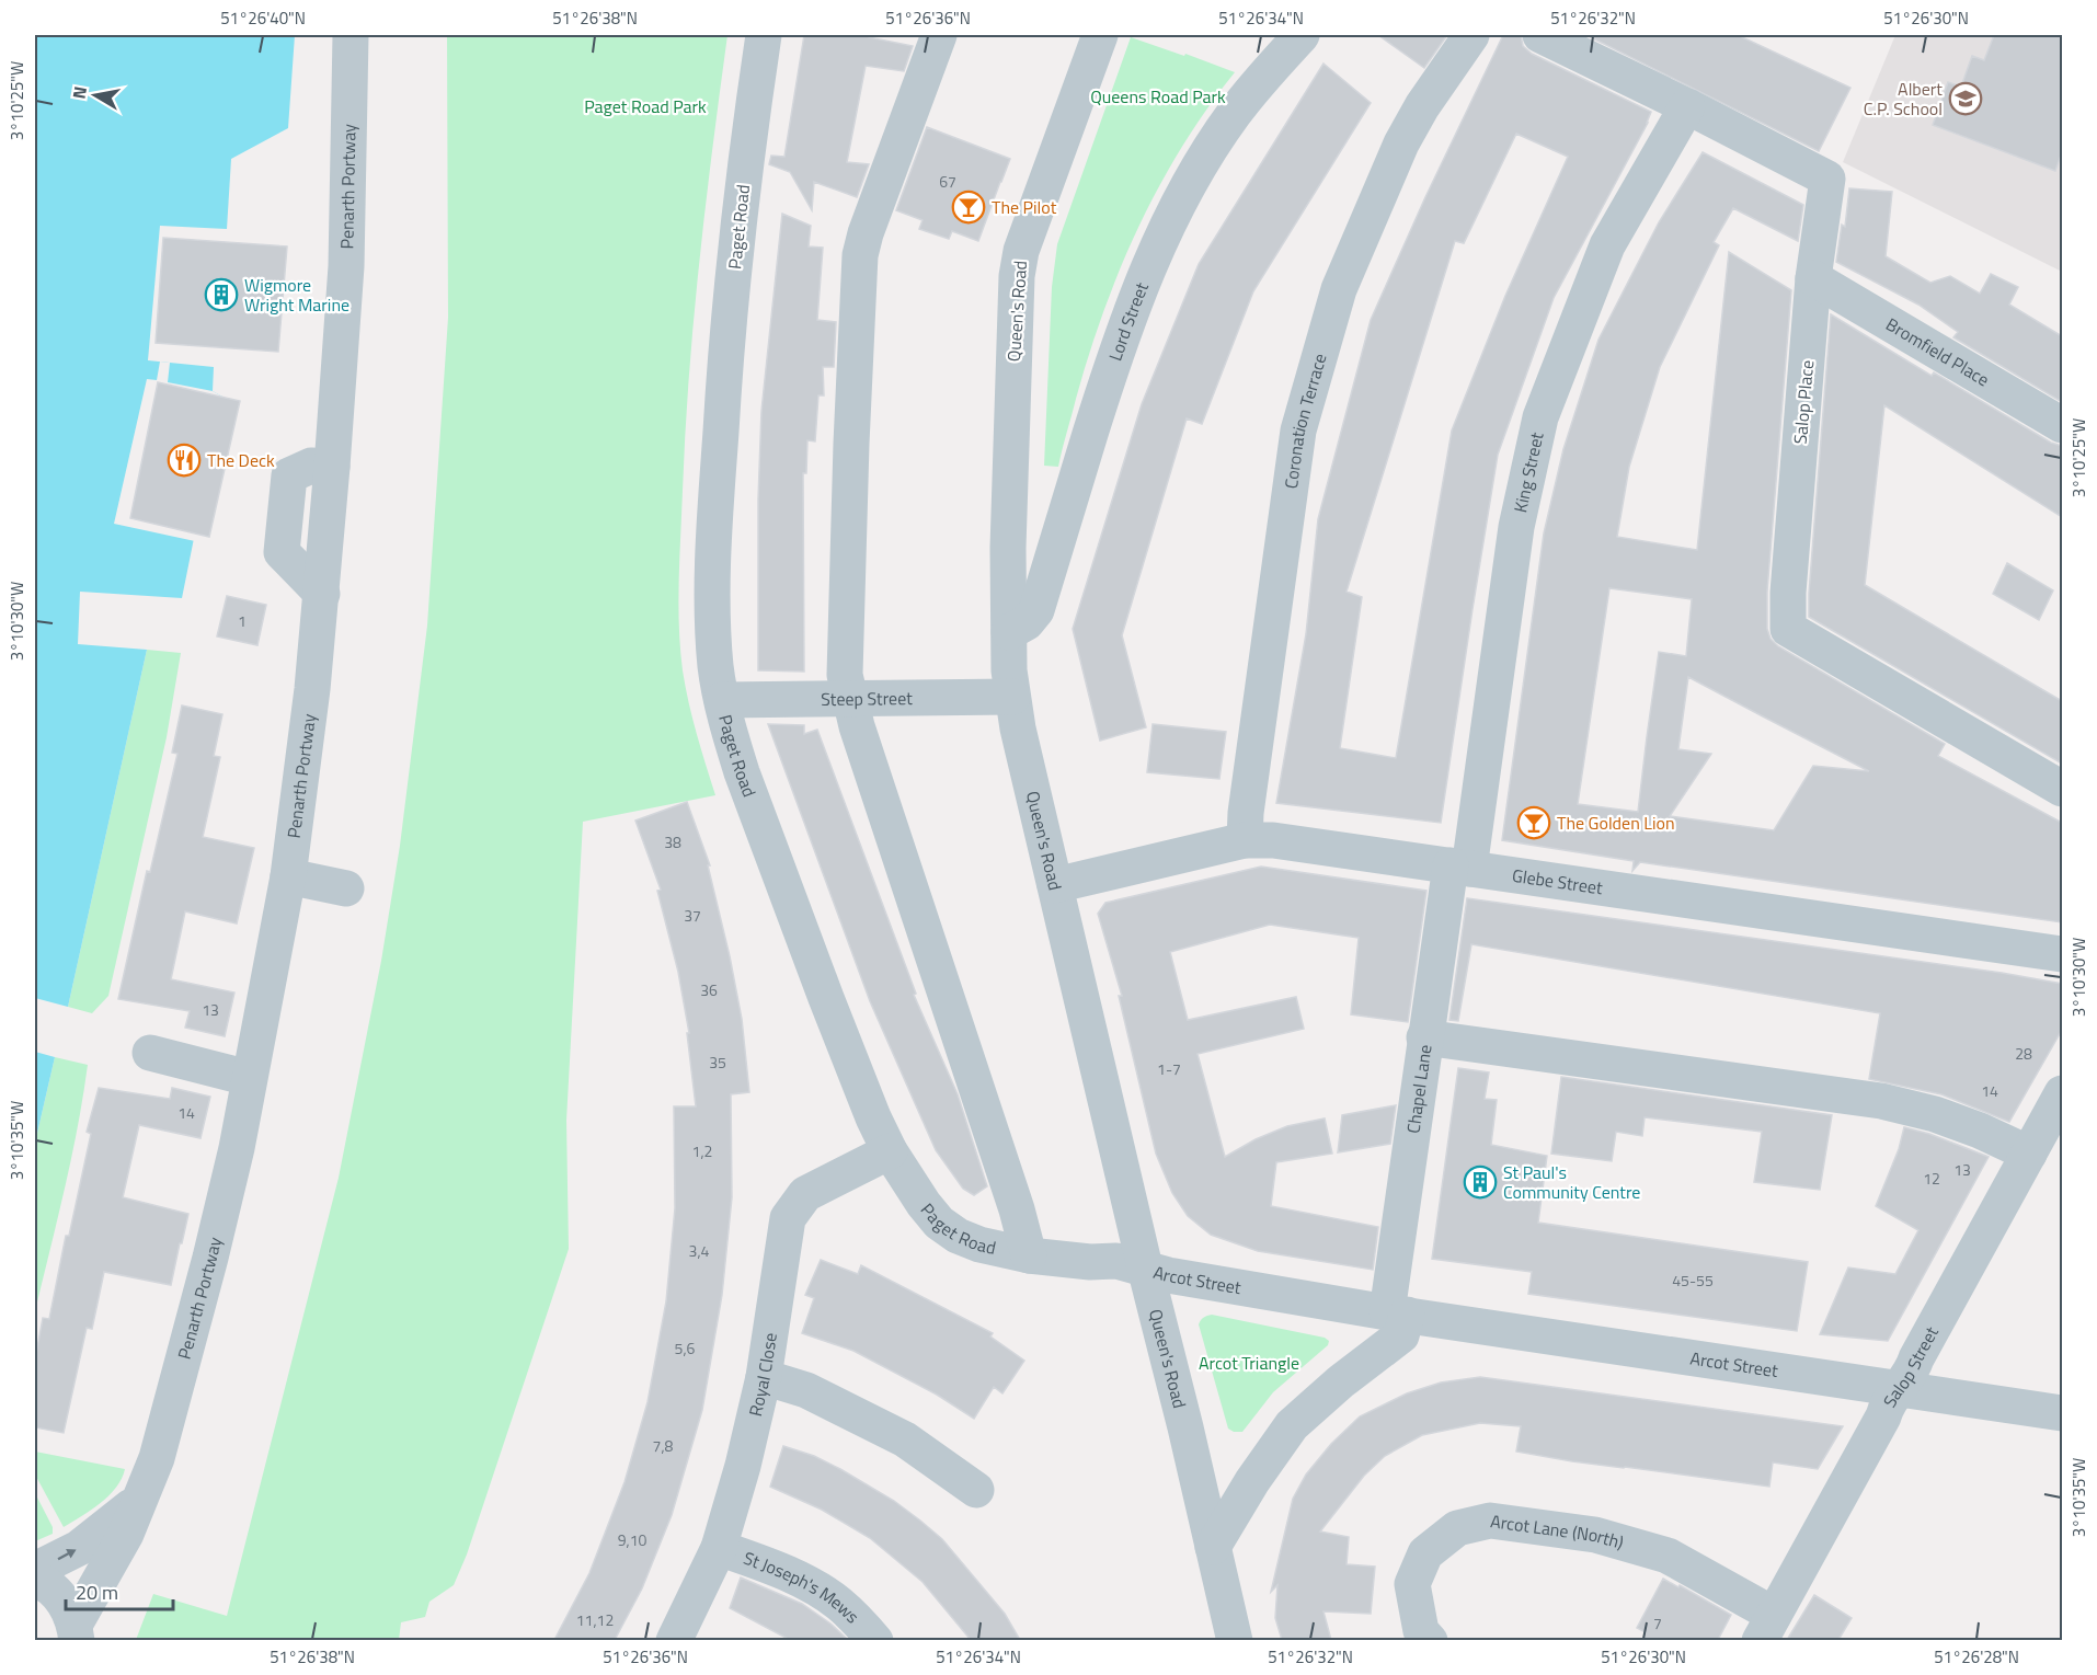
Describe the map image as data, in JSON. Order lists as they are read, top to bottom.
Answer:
{
  "streets": {
    "street": [
      "Penarth Portway",
      "Paget Road",
      "Queen's Road",
      "Lord Street",
      "Bromfield Place",
      "Salop Place",
      "Coronation Terrace",
      "King Street",
      "Steep Street",
      "Glebe Street",
      "Chapel Lane",
      "Arcot Street",
      "Salop Street",
      "Royal Close",
      "Arcot Lane (North)",
      "St Joseph's Mews"
    ]
  },
  "crossings": [
    ["Paget Road", "Queen's Road"],
    ["Paget Road", "Steep Street"],
    ["Paget Road", "Arcot Street"],
    ["Paget Road", "Royal Close"],
    ["Queen's Road", "Lord Street"],
    ["Queen's Road", "Steep Street"],
    ["Queen's Road", "Glebe Street"],
    ["Queen's Road", "Arcot Street"],
    ["Bromfield Place", "Salop Place"],
    ["Salop Place", "King Street"],
    ["Coronation Terrace", "Glebe Street"],
    ["King Street", "Glebe Street"],
    ["King Street", "Chapel Lane"],
    ["Glebe Street", "Chapel Lane"],
    ["Chapel Lane", "Arcot Street"],
    ["Arcot Street", "Salop Street"],
    ["Salop Street", "Arcot Lane (North)"],
    ["Royal Close", "St Joseph's Mews"]
  ],
  "parks": ["Queens Road Park", "Paget Road Park", "Arcot Triangle"],
  "places": {
    "school or university": ["Albert C.P. School"],
    "bar": ["The Pilot", "The Golden Lion"],
    "building": ["Wigmore Wright Marine", "St Paul's Community Centre"],
    "restaurant": ["The Deck"]
  },
  "house_numbers": [
    "67",
    "1",
    "38",
    "37",
    "36",
    "13",
    "28",
    "35",
    "1-7",
    "14",
    "14",
    "1,2",
    "13",
    "12",
    "3,4",
    "45-55",
    "5,6",
    "7,8",
    "9,10",
    "11,12",
    "7"
  ],
  "scale_bar": "20 m",
  "north": "left",
  "coordinates": [
    "51°26'40\"N",
    "51°26'38\"N",
    "51°26'36\"N",
    "51°26'34\"N",
    "51°26'32\"N",
    "51°26'30\"N",
    "3°10'25\"W",
    "3°10'30\"W",
    "3°10'35\"W",
    "51°26'28\"N"
  ]
}
